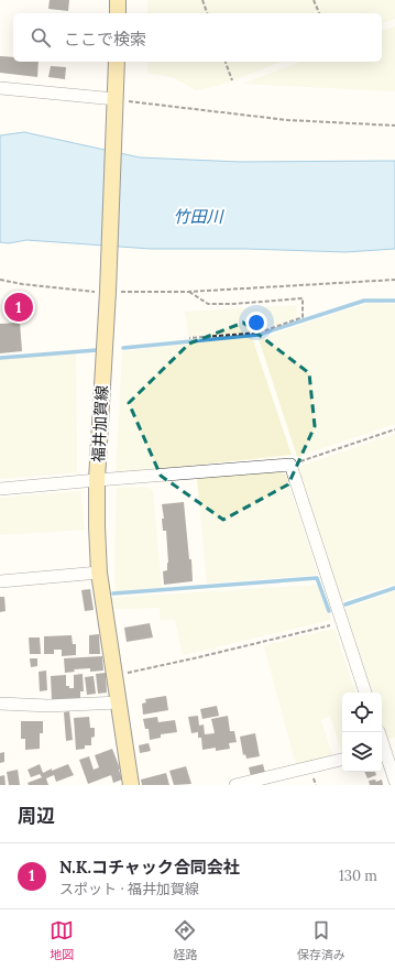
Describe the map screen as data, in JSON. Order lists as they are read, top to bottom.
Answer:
{
  "streets": {
    "main road": ["福井加賀線"]
  },
  "water": ["竹田川"],
  "page": {
    "search": "ここで検索",
    "pins": "1",
    "heading": "周辺",
    "list": [
      {
        "mark": "1",
        "name": "N.K.コチャック合同会社",
        "note": "スポット · 福井加賀線",
        "value": "130 m"
      }
    ],
    "nav": ["地図", "経路", "保存済み"]
  }
}
